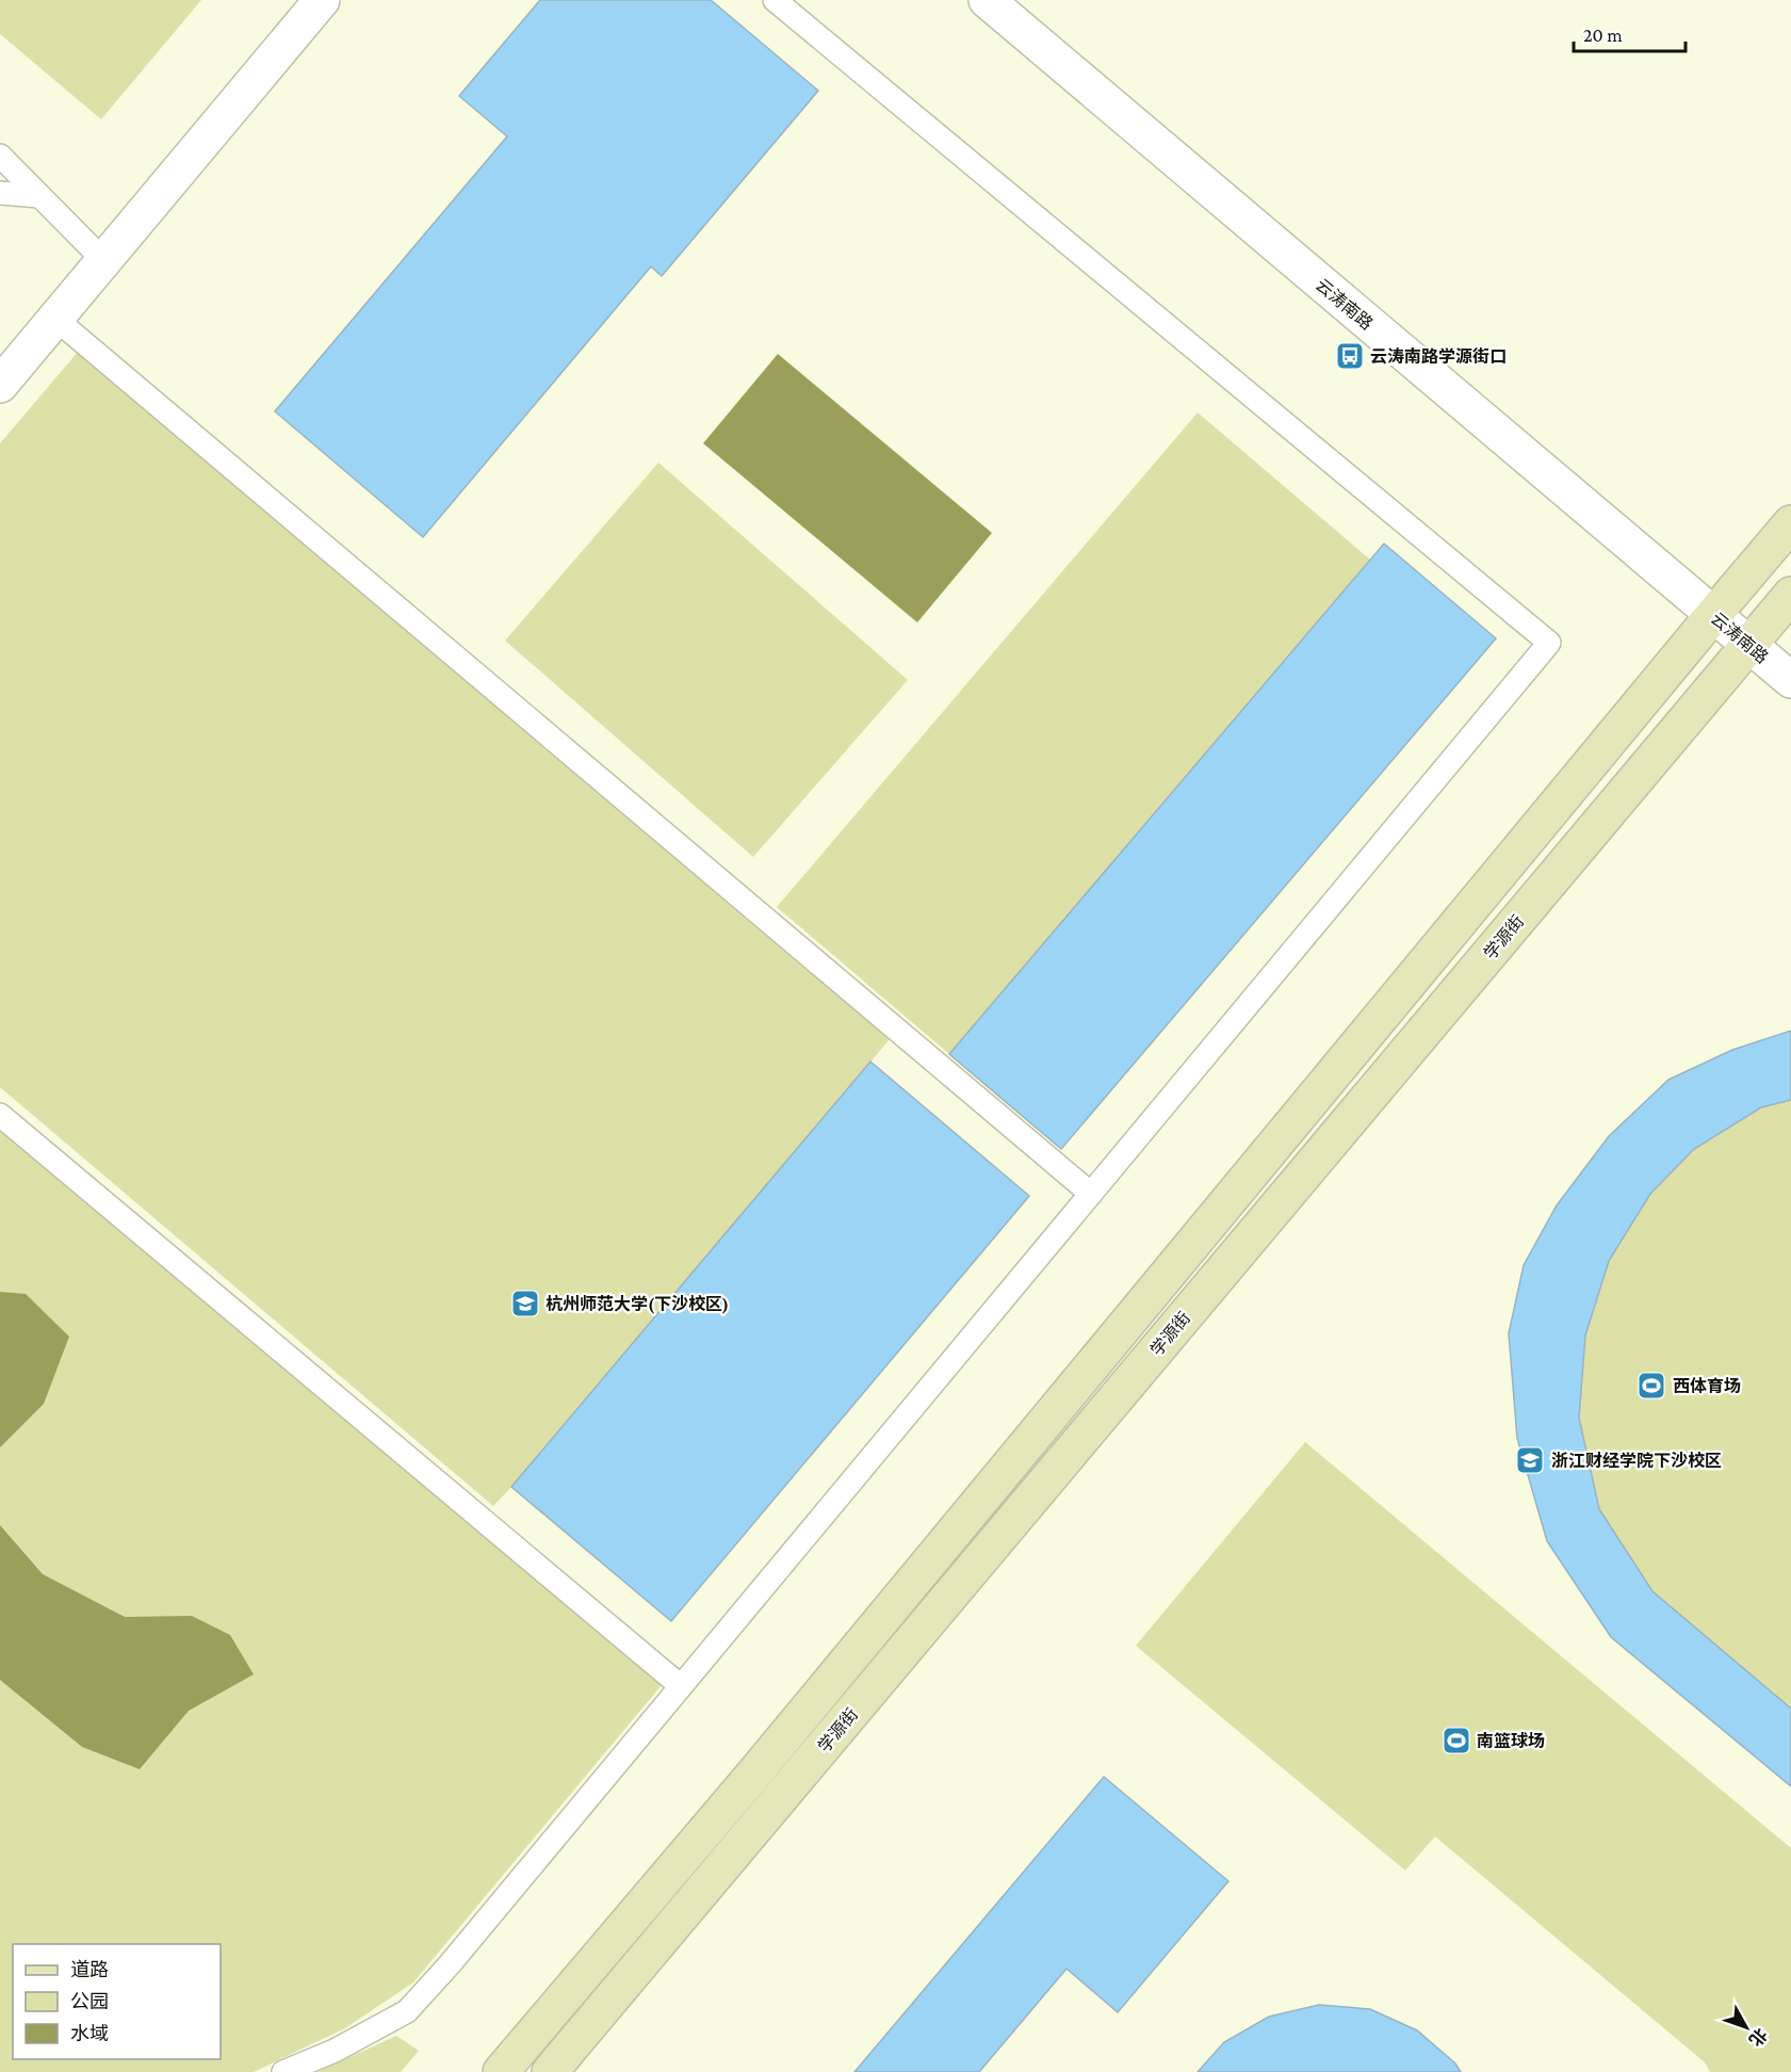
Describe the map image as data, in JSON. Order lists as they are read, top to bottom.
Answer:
{
  "streets": {
    "main road": ["学源街"],
    "street": ["云涛南路"]
  },
  "crossings": [
    ["云涛南路", "学源街"]
  ],
  "places": {
    "bus stop": ["云涛南路学源街口"],
    "school or university": ["杭州师范大学(下沙校区)", "浙江财经学院下沙校区"],
    "sports": ["西体育场", "南篮球场"]
  },
  "legend": ["道路", "公园", "水域"],
  "scale_bar": "20 m",
  "north": "bottom right"
}
